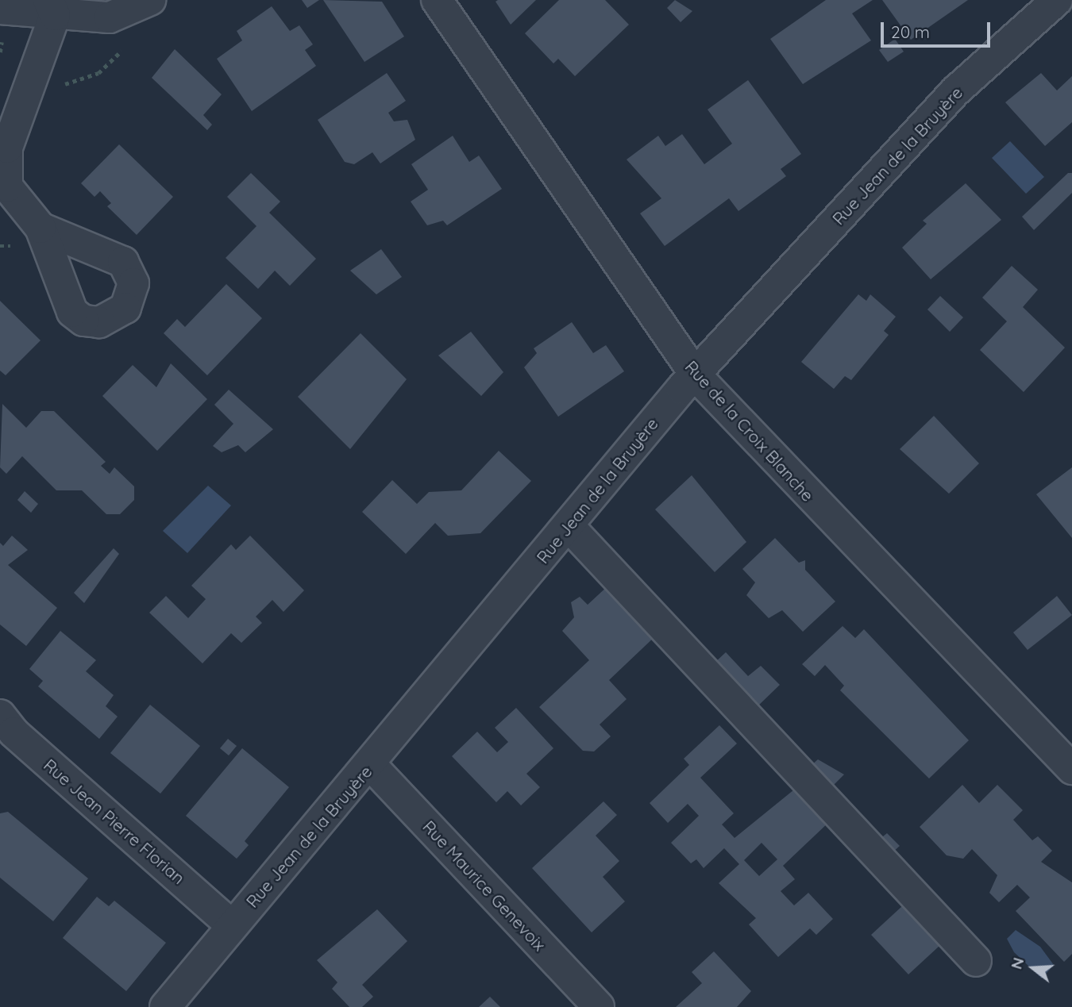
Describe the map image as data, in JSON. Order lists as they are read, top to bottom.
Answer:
{
  "streets": {
    "street": [
      "Rue Jean de la Bruyère",
      "Rue de la Croix Blanche",
      "Rue Jean Pierre Florian",
      "Rue Maurice Genevoix"
    ]
  },
  "crossings": [
    ["Rue Jean de la Bruyère", "Rue de la Croix Blanche"],
    ["Rue Jean de la Bruyère", "Rue Jean Pierre Florian"],
    ["Rue Jean de la Bruyère", "Rue Maurice Genevoix"]
  ],
  "scale_bar": "20 m",
  "north": "left"
}
